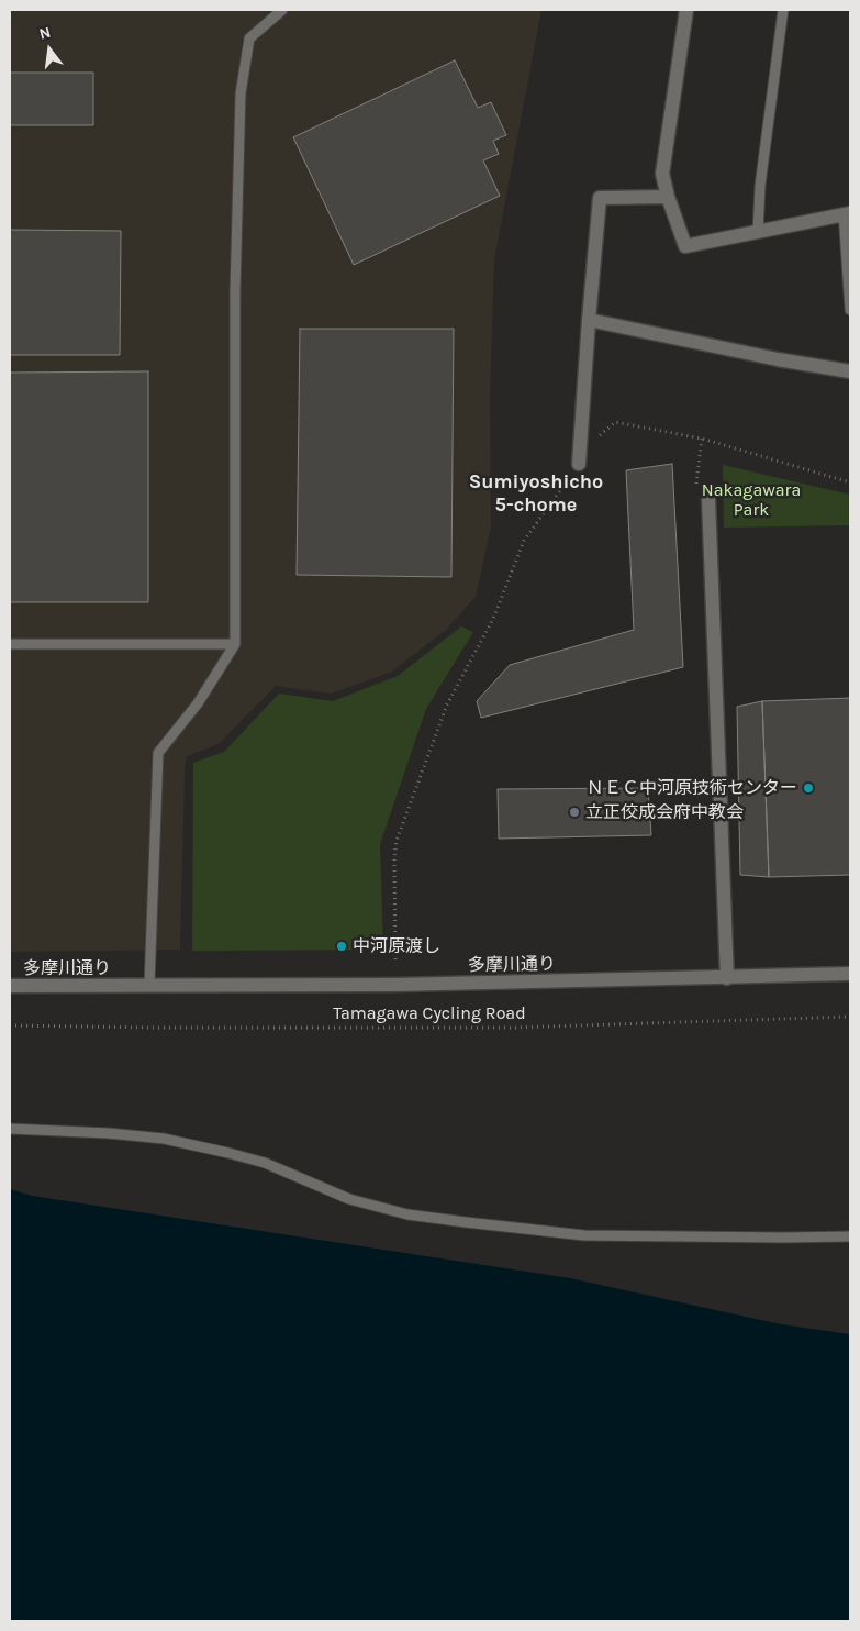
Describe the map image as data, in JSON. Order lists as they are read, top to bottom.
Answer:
{
  "streets": {
    "street": ["多摩川通り"],
    "path": ["Tamagawa Cycling Road"]
  },
  "districts": ["Sumiyoshicho 5-chome"],
  "parks": ["Nakagawara Park"],
  "places": ["ＮＥＣ中河原技術センター", "立正佼成会府中教会", "中河原渡し"],
  "north": "top"
}
